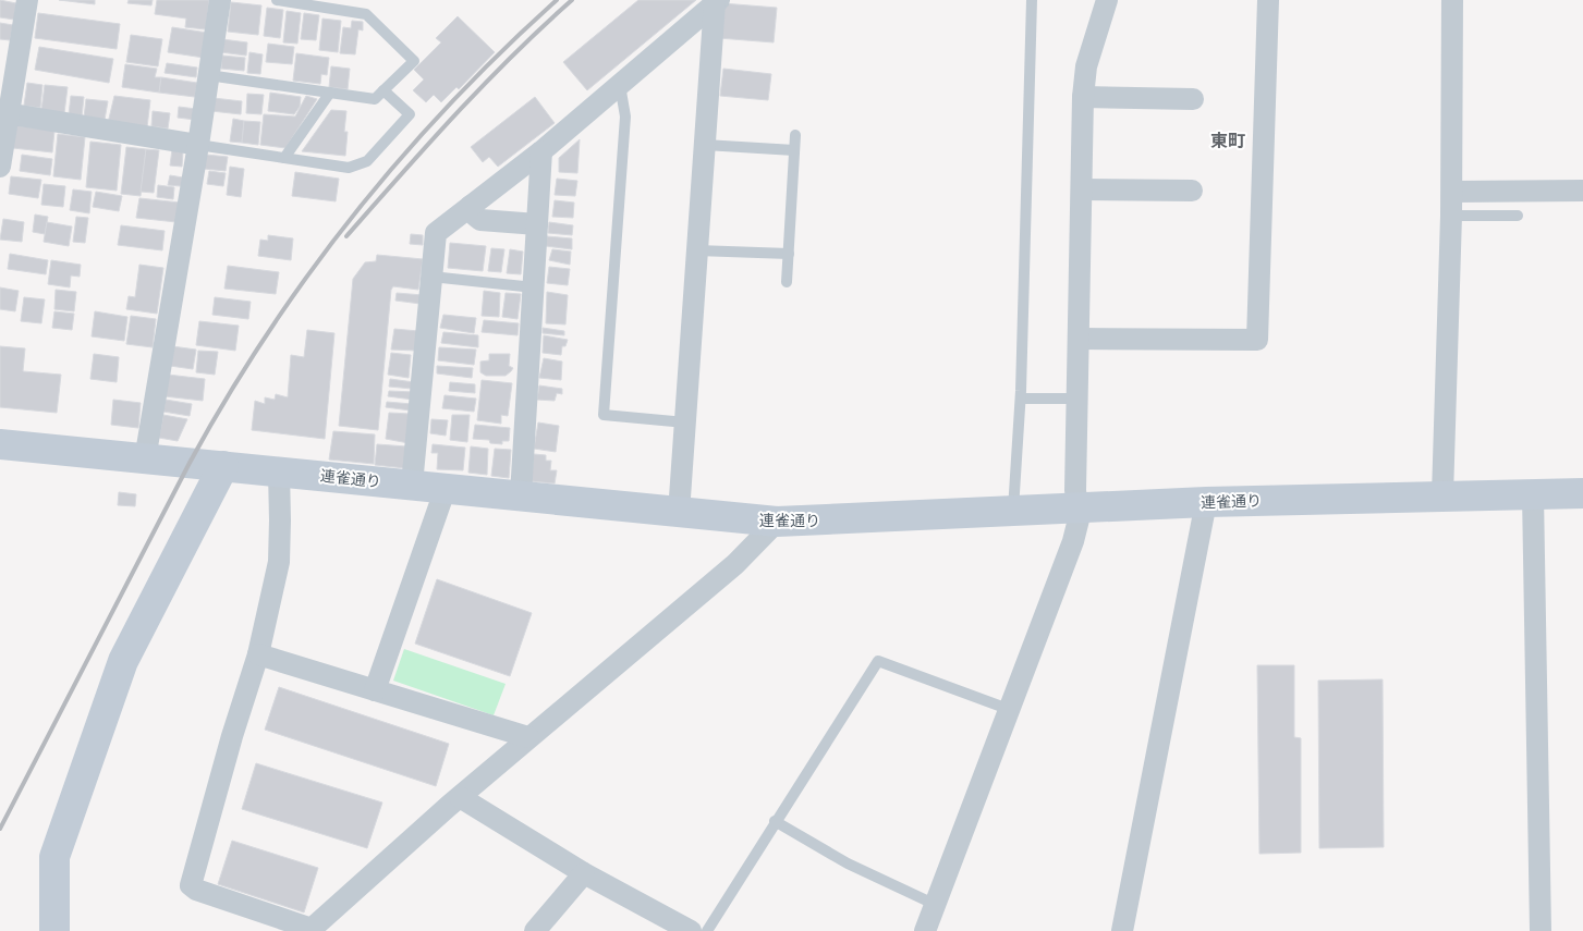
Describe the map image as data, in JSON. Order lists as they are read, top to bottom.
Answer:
{
  "streets": {
    "main road": ["連雀通り"]
  },
  "districts": ["東町"]
}
